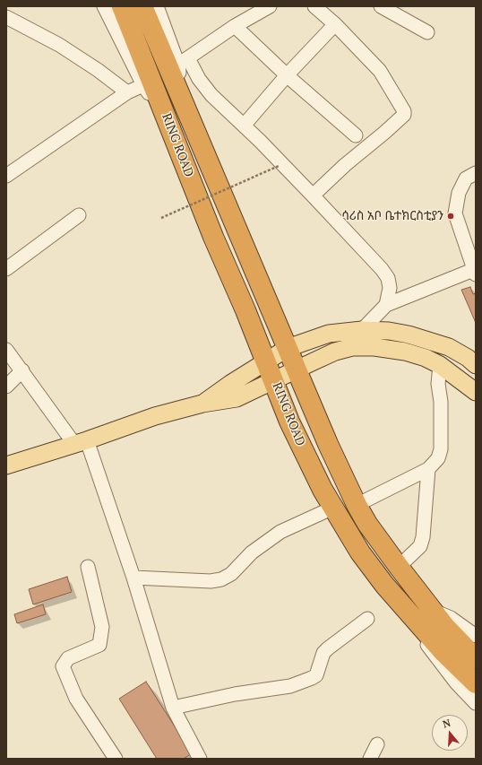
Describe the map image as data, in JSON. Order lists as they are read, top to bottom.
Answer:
{
  "streets": {
    "highway": ["RING ROAD"]
  },
  "places": ["ሳሪስ አቦ ቤተክርስቲያን"],
  "north": "top"
}
